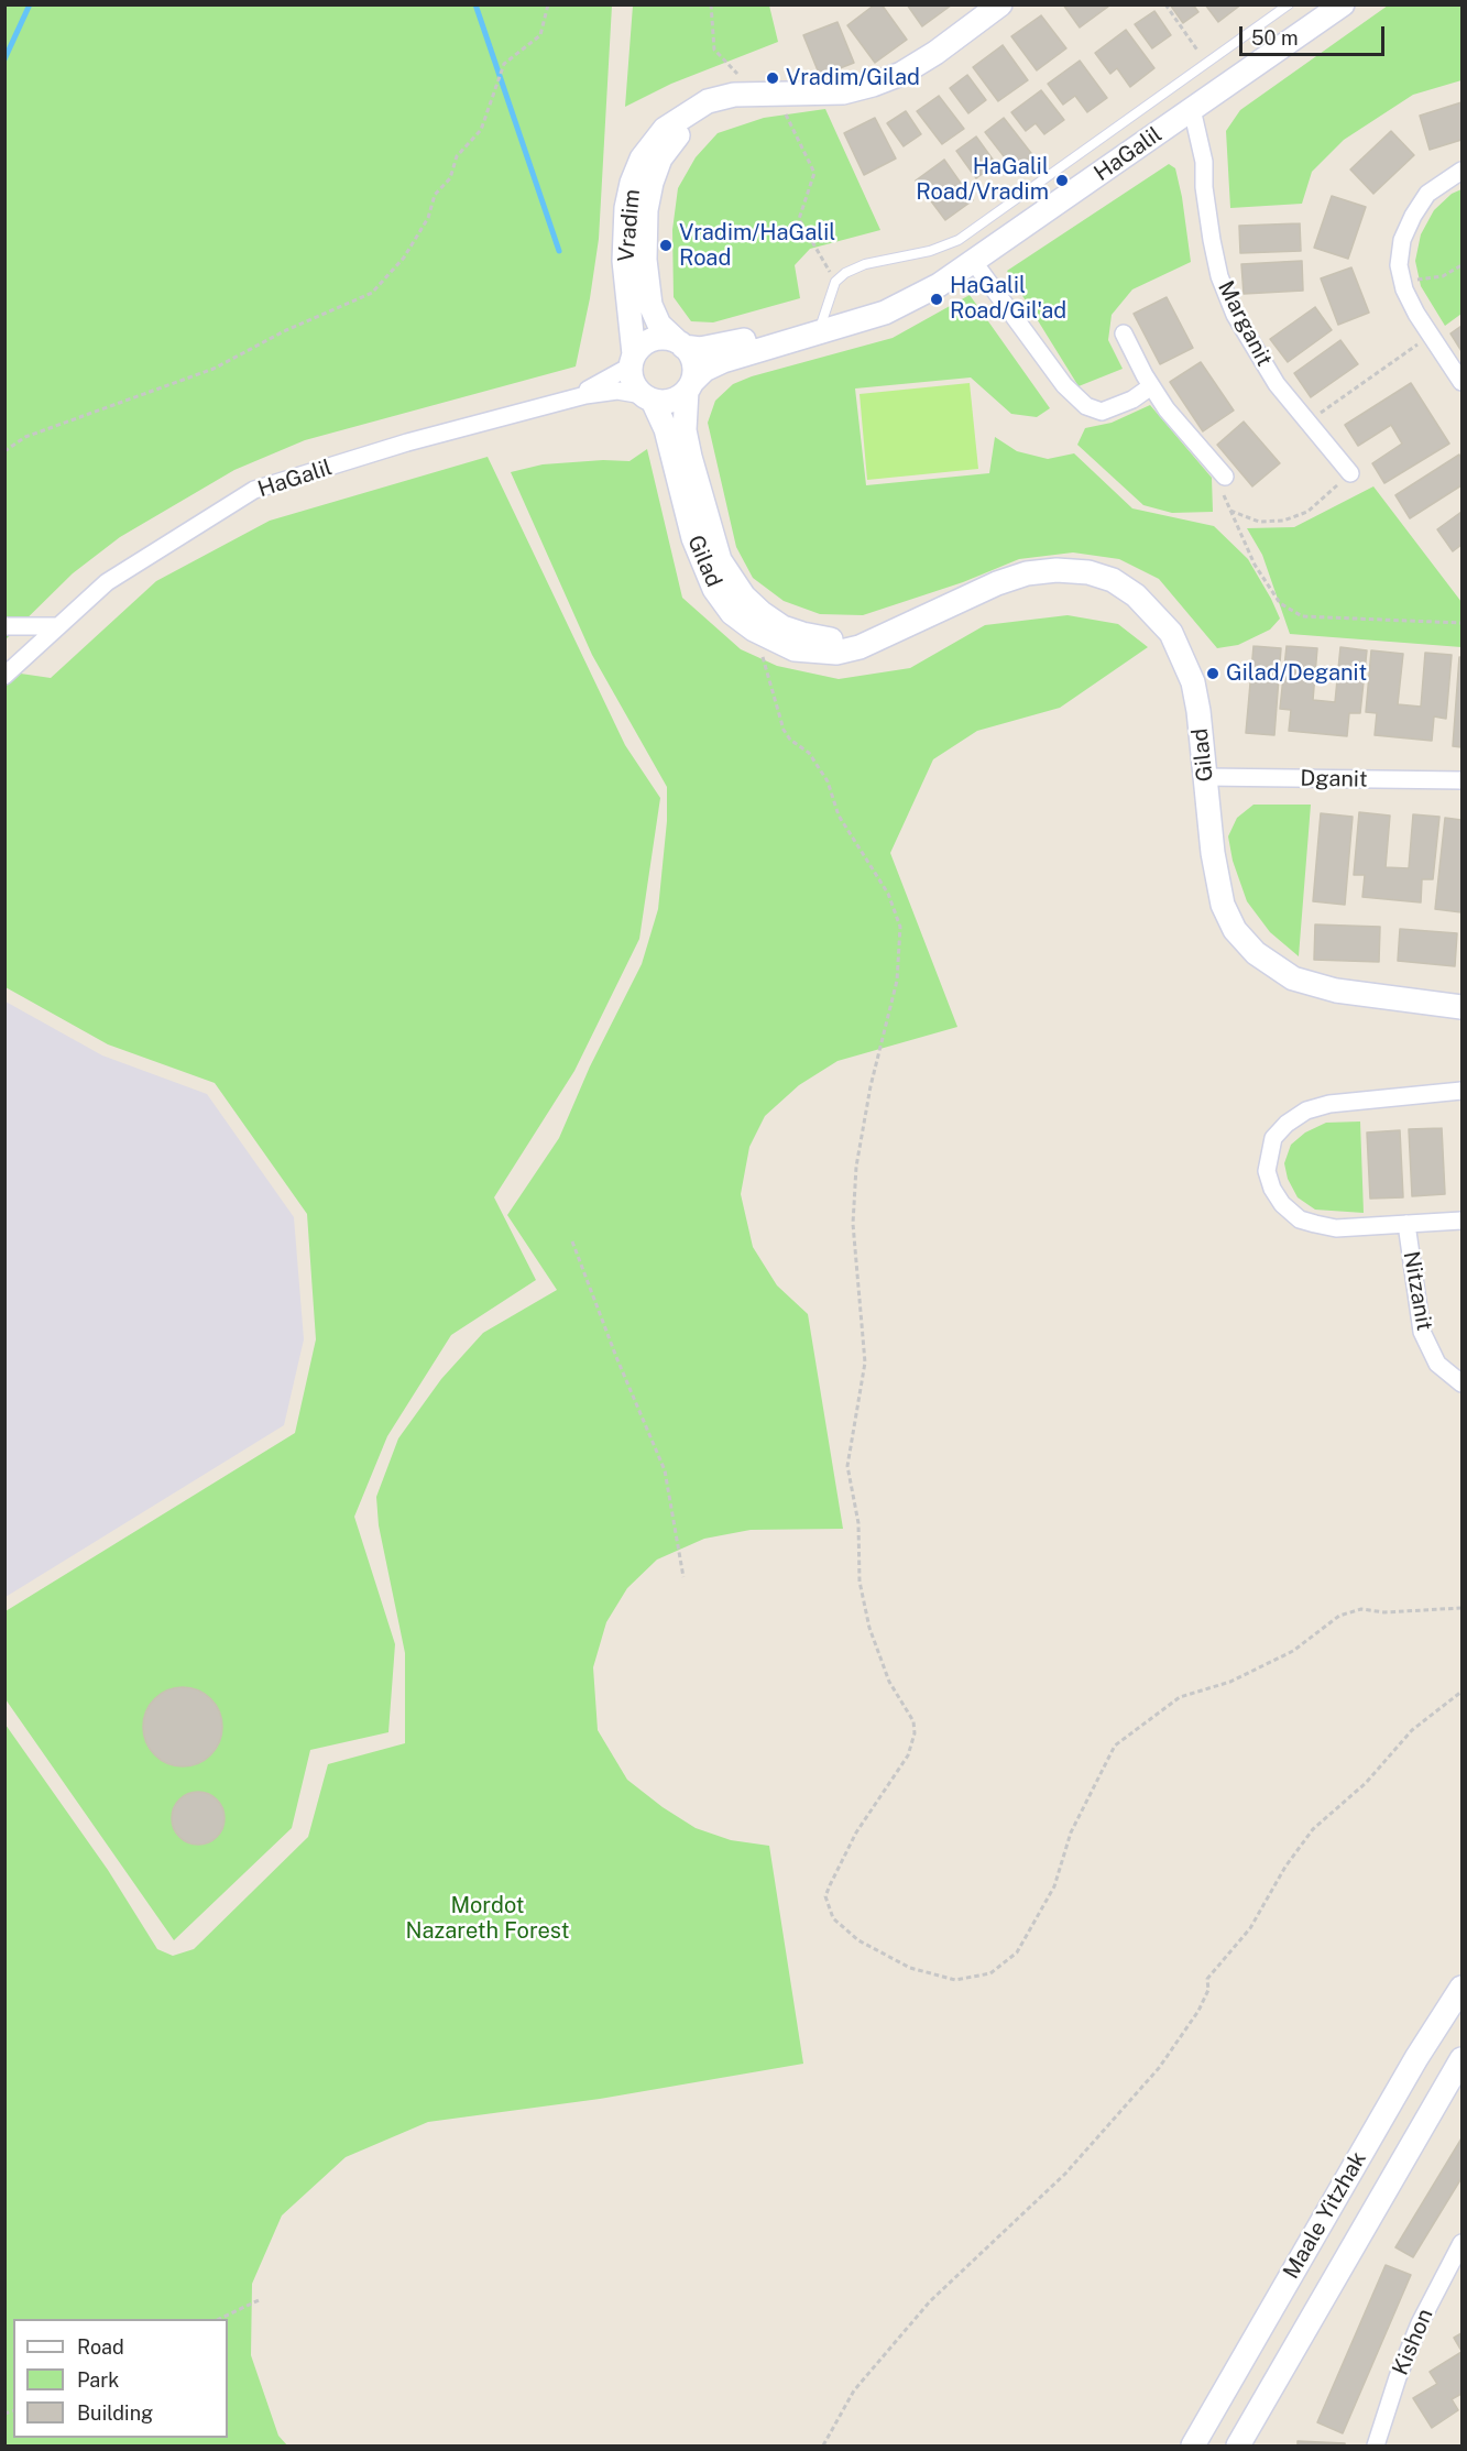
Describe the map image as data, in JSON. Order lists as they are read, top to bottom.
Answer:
{
  "streets": {
    "street": [
      "HaGalil",
      "Vradim",
      "Marganit",
      "Gilad",
      "Dganit",
      "Nitzanit",
      "Maale Yitzhak",
      "Kishon"
    ]
  },
  "crossings": [
    ["HaGalil", "Vradim"],
    ["HaGalil", "Marganit"],
    ["HaGalil", "Gilad"],
    ["Vradim", "Gilad"],
    ["Gilad", "Dganit"]
  ],
  "parks": ["Mordot Nazareth Forest"],
  "places": [
    "Vradim/Gilad",
    "HaGalil Road/Vradim",
    "Vradim/HaGalil Road",
    "HaGalil Road/Gil'ad",
    "Gilad/Deganit"
  ],
  "legend": ["Road", "Park", "Building"],
  "scale_bar": "50 m"
}
